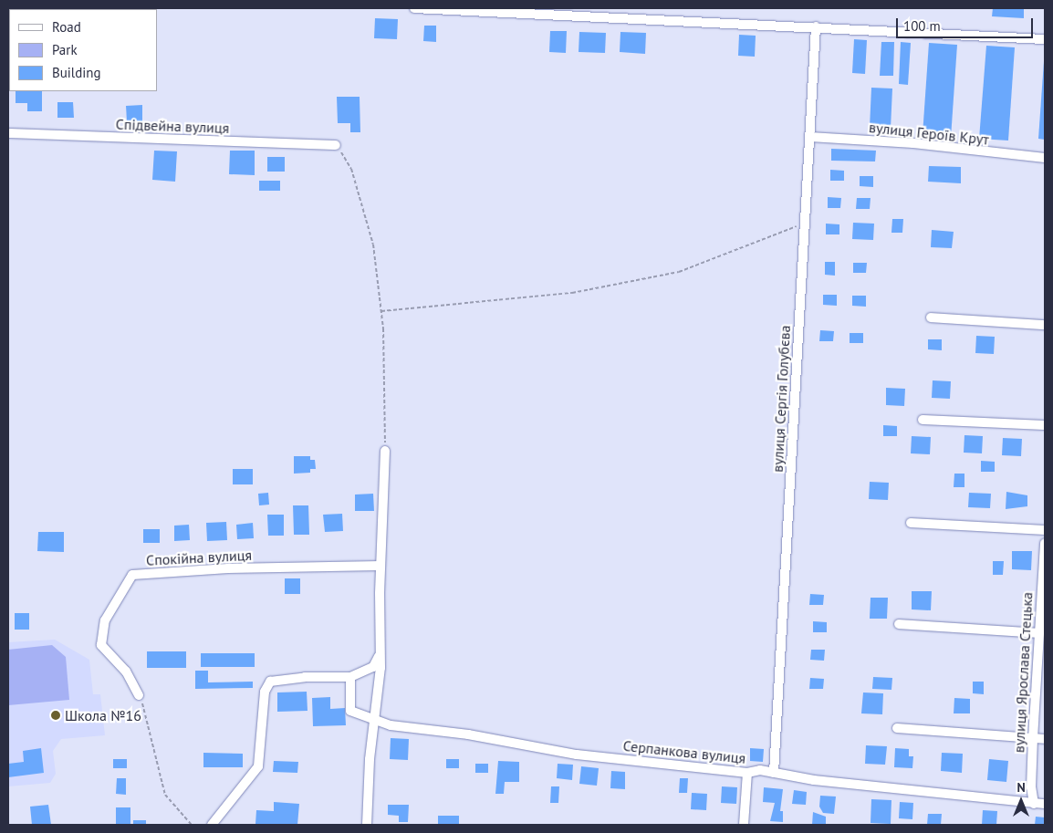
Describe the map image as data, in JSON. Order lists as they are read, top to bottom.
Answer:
{
  "streets": {
    "street": [
      "Спідвейна вулиця",
      "вулиця Героїв Крут",
      "вулиця Сергія Голубєва",
      "Спокійна вулиця",
      "вулиця Ярослава Стецька",
      "Серпанкова вулиця"
    ]
  },
  "crossings": [
    ["вулиця Героїв Крут", "вулиця Сергія Голубєва"],
    ["вулиця Сергія Голубєва", "Серпанкова вулиця"],
    ["вулиця Ярослава Стецька", "Серпанкова вулиця"]
  ],
  "places": ["Школа №16"],
  "legend": ["Road", "Park", "Building"],
  "scale_bar": "100 m",
  "north": "top"
}
